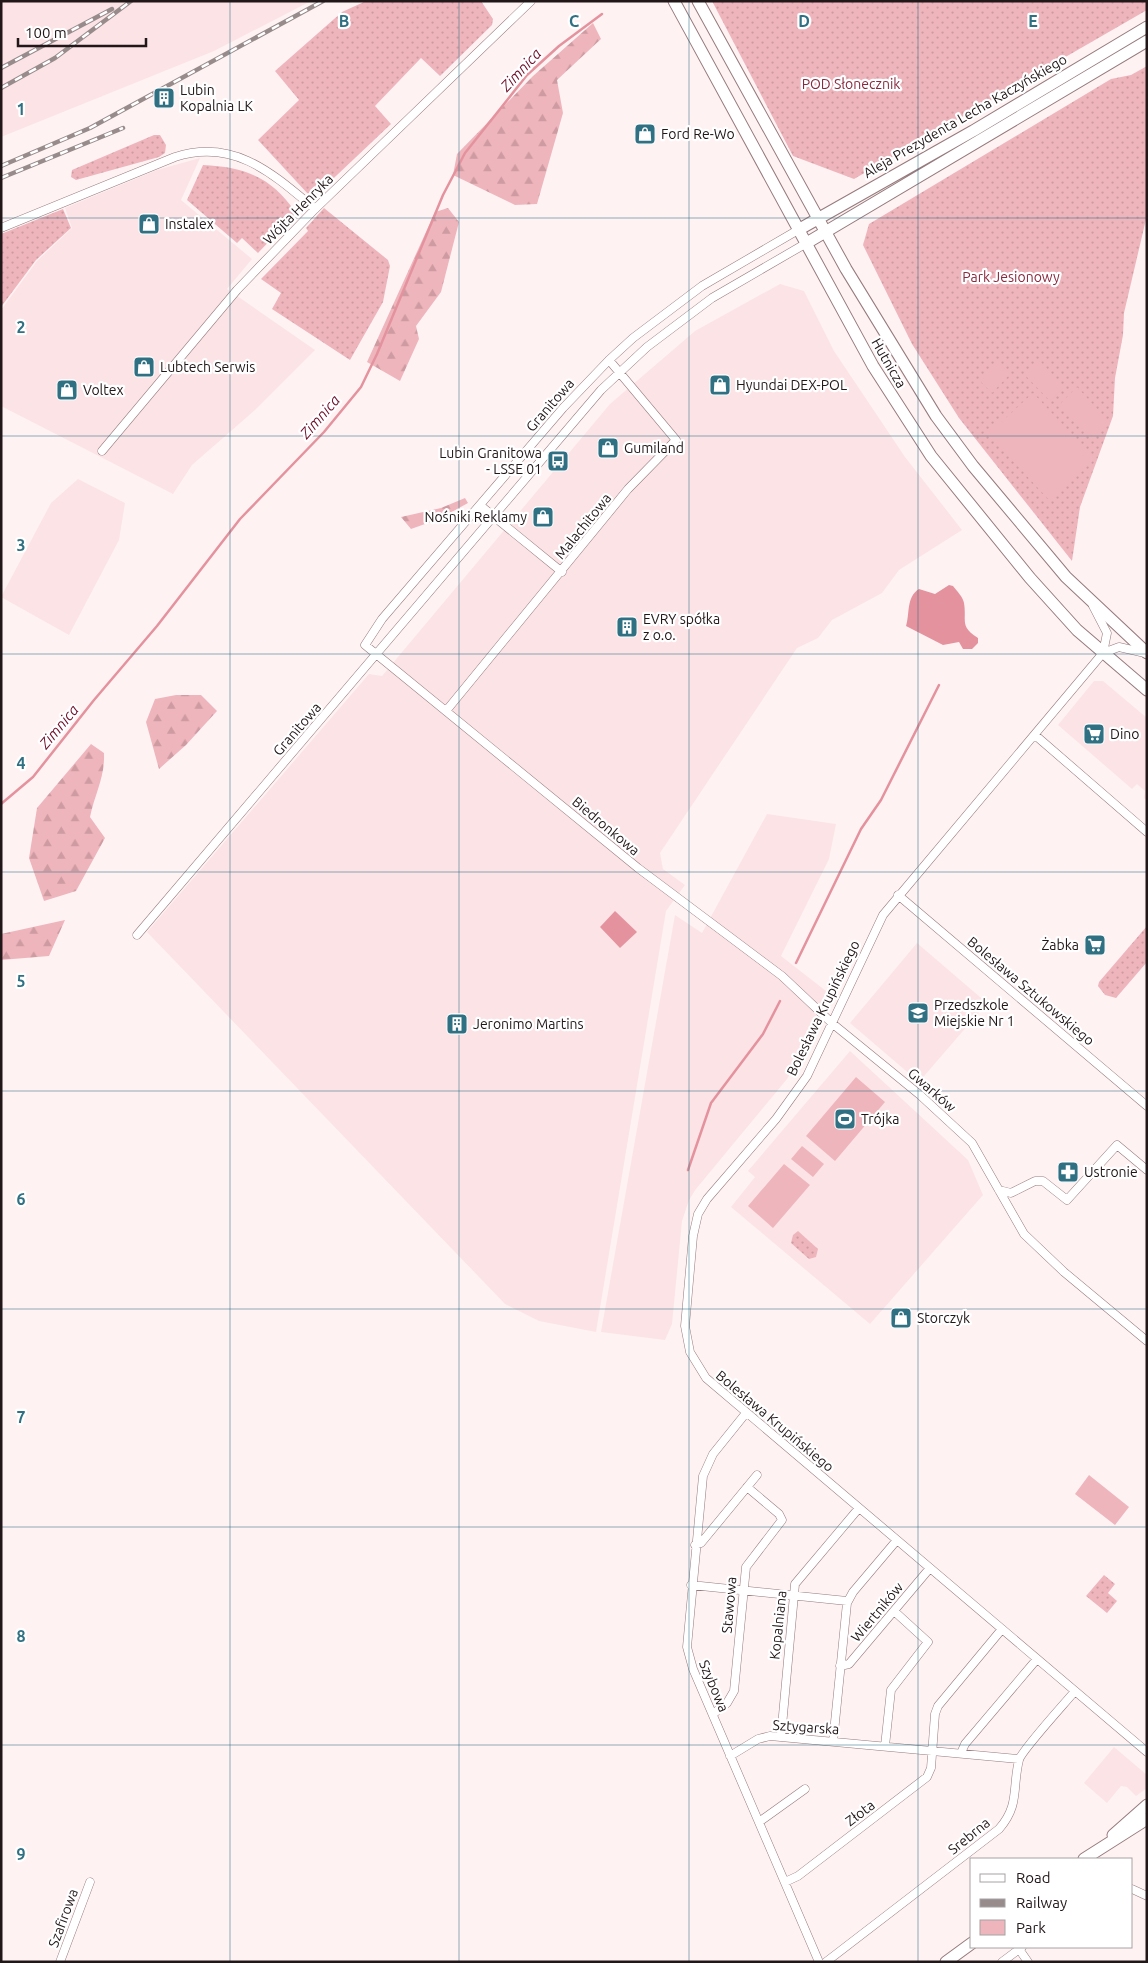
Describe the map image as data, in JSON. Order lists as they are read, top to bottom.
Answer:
{
  "streets": {
    "main road": ["Aleja Prezydenta Lecha Kaczyńskiego", "Hutnicza"],
    "street": [
      "Wójta Henryka",
      "Granitowa",
      "Malachitowa",
      "Biedronkowa",
      "Bolesława Sztukowskiego",
      "Bolesława Krupińskiego",
      "Gwarków",
      "Stawowa",
      "Wiertników",
      "Kopalniana",
      "Szybowa",
      "Sztygarska",
      "Złota",
      "Srebrna",
      "Szafirowa"
    ]
  },
  "crossings": [
    ["Aleja Prezydenta Lecha Kaczyńskiego", "Hutnicza"],
    ["Aleja Prezydenta Lecha Kaczyńskiego", "Granitowa"],
    ["Hutnicza", "Granitowa"],
    ["Hutnicza", "Bolesława Krupińskiego"],
    ["Granitowa", "Malachitowa"],
    ["Granitowa", "Biedronkowa"],
    ["Malachitowa", "Biedronkowa"],
    ["Biedronkowa", "Bolesława Krupińskiego"],
    ["Biedronkowa", "Gwarków"],
    ["Bolesława Sztukowskiego", "Bolesława Krupińskiego"],
    ["Bolesława Krupińskiego", "Gwarków"],
    ["Bolesława Krupińskiego", "Wiertników"],
    ["Bolesława Krupińskiego", "Kopalniana"],
    ["Bolesława Krupińskiego", "Szybowa"],
    ["Stawowa", "Szybowa"],
    ["Wiertników", "Sztygarska"],
    ["Kopalniana", "Sztygarska"],
    ["Szybowa", "Sztygarska"],
    ["Szybowa", "Złota"],
    ["Sztygarska", "Złota"],
    ["Sztygarska", "Srebrna"]
  ],
  "water": ["Zimnica"],
  "parks": ["POD Słonecznik", "Park Jesionowy"],
  "places": {
    "building": ["Lubin Kopalnia LK", "EVRY spółka z o.o.", "Jeronimo Martins"],
    "shop": [
      "Ford Re-Wo",
      "Instalex",
      "Lubtech Serwis",
      "Hyundai DEX-POL",
      "Voltex",
      "Gumiland",
      "Nośniki Reklamy",
      "Storczyk"
    ],
    "bus stop": ["Lubin Granitowa - LSSE 01"],
    "supermarket": ["Dino", "Żabka"],
    "school or university": ["Przedszkole Miejskie Nr 1"],
    "sports": ["Trójka"],
    "pharmacy": ["Ustronie"]
  },
  "legend": ["Road", "Railway", "Park"],
  "scale_bar": "100 m",
  "grid": {
    "columns": [
      "B",
      "C",
      "D",
      "E"
    ],
    "rows": [
      "1",
      "2",
      "3",
      "4",
      "5",
      "6",
      "7",
      "8",
      "9"
    ]
  }
}
